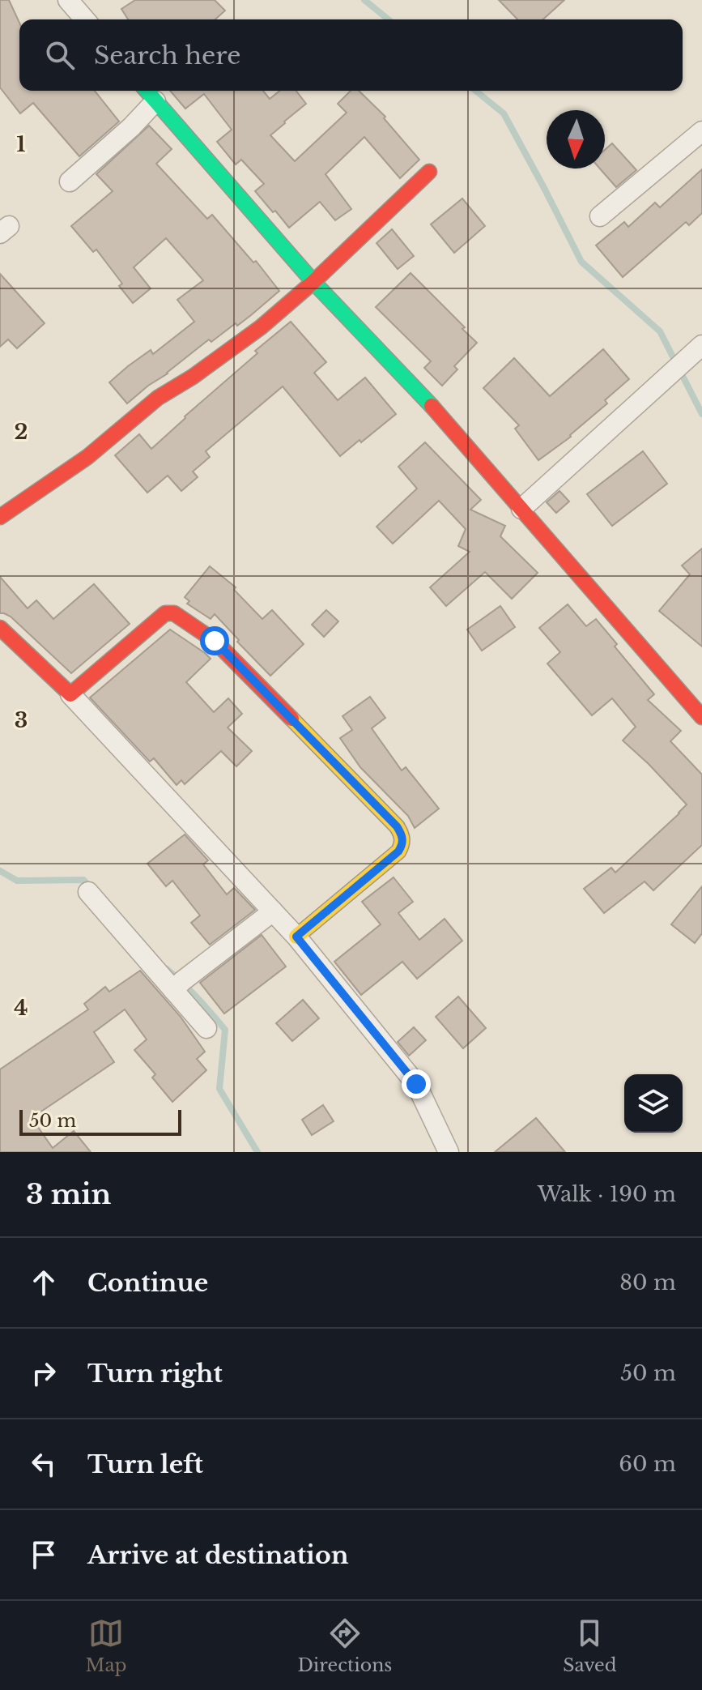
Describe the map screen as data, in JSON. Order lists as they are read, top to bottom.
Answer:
{
  "scale_bar": "50 m",
  "north": "bottom",
  "page": {
    "search": "Search here",
    "scale": "50 m",
    "heading": ["3 min", "Walk · 190 m"],
    "list": [
      ["Continue", "80 m"],
      ["Turn right", "50 m"],
      ["Turn left", "60 m"],
      "Arrive at destination"
    ],
    "nav": ["Map", "Directions", "Saved"]
  },
  "grid": {
    "rows": [
      "1",
      "2",
      "3",
      "4"
    ]
  }
}
